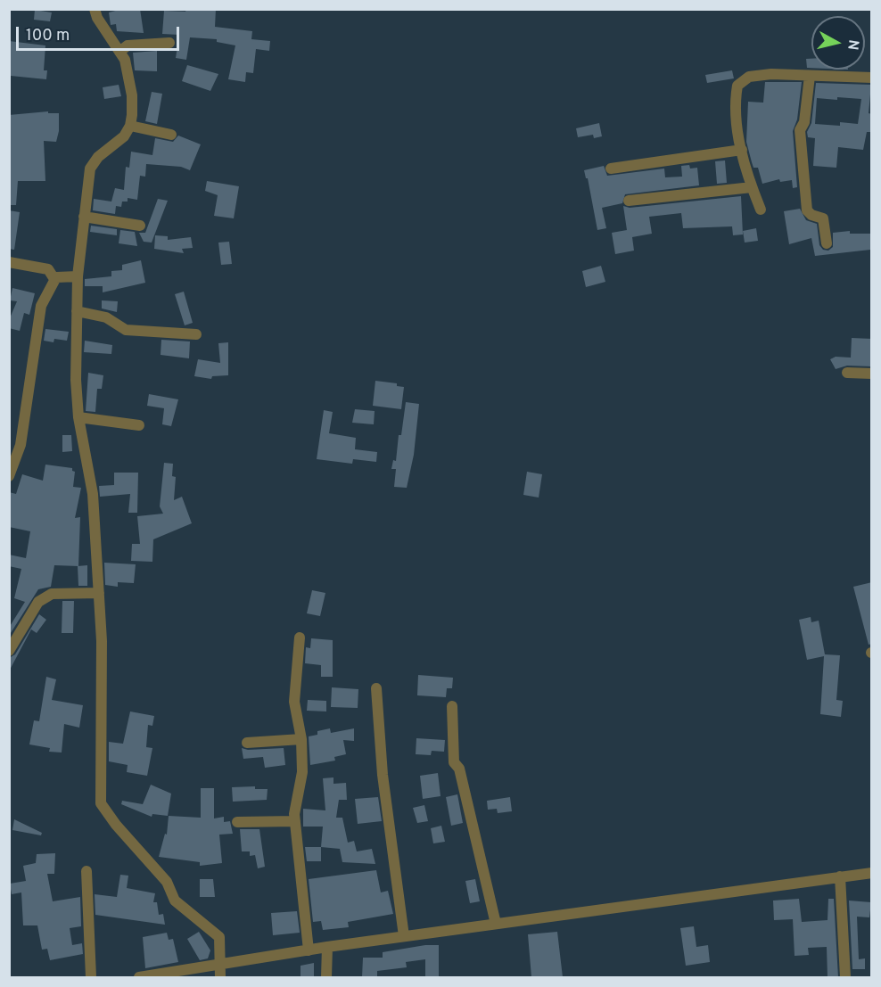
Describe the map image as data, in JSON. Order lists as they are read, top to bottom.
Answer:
{
  "scale_bar": "100 m",
  "north": "right"
}
